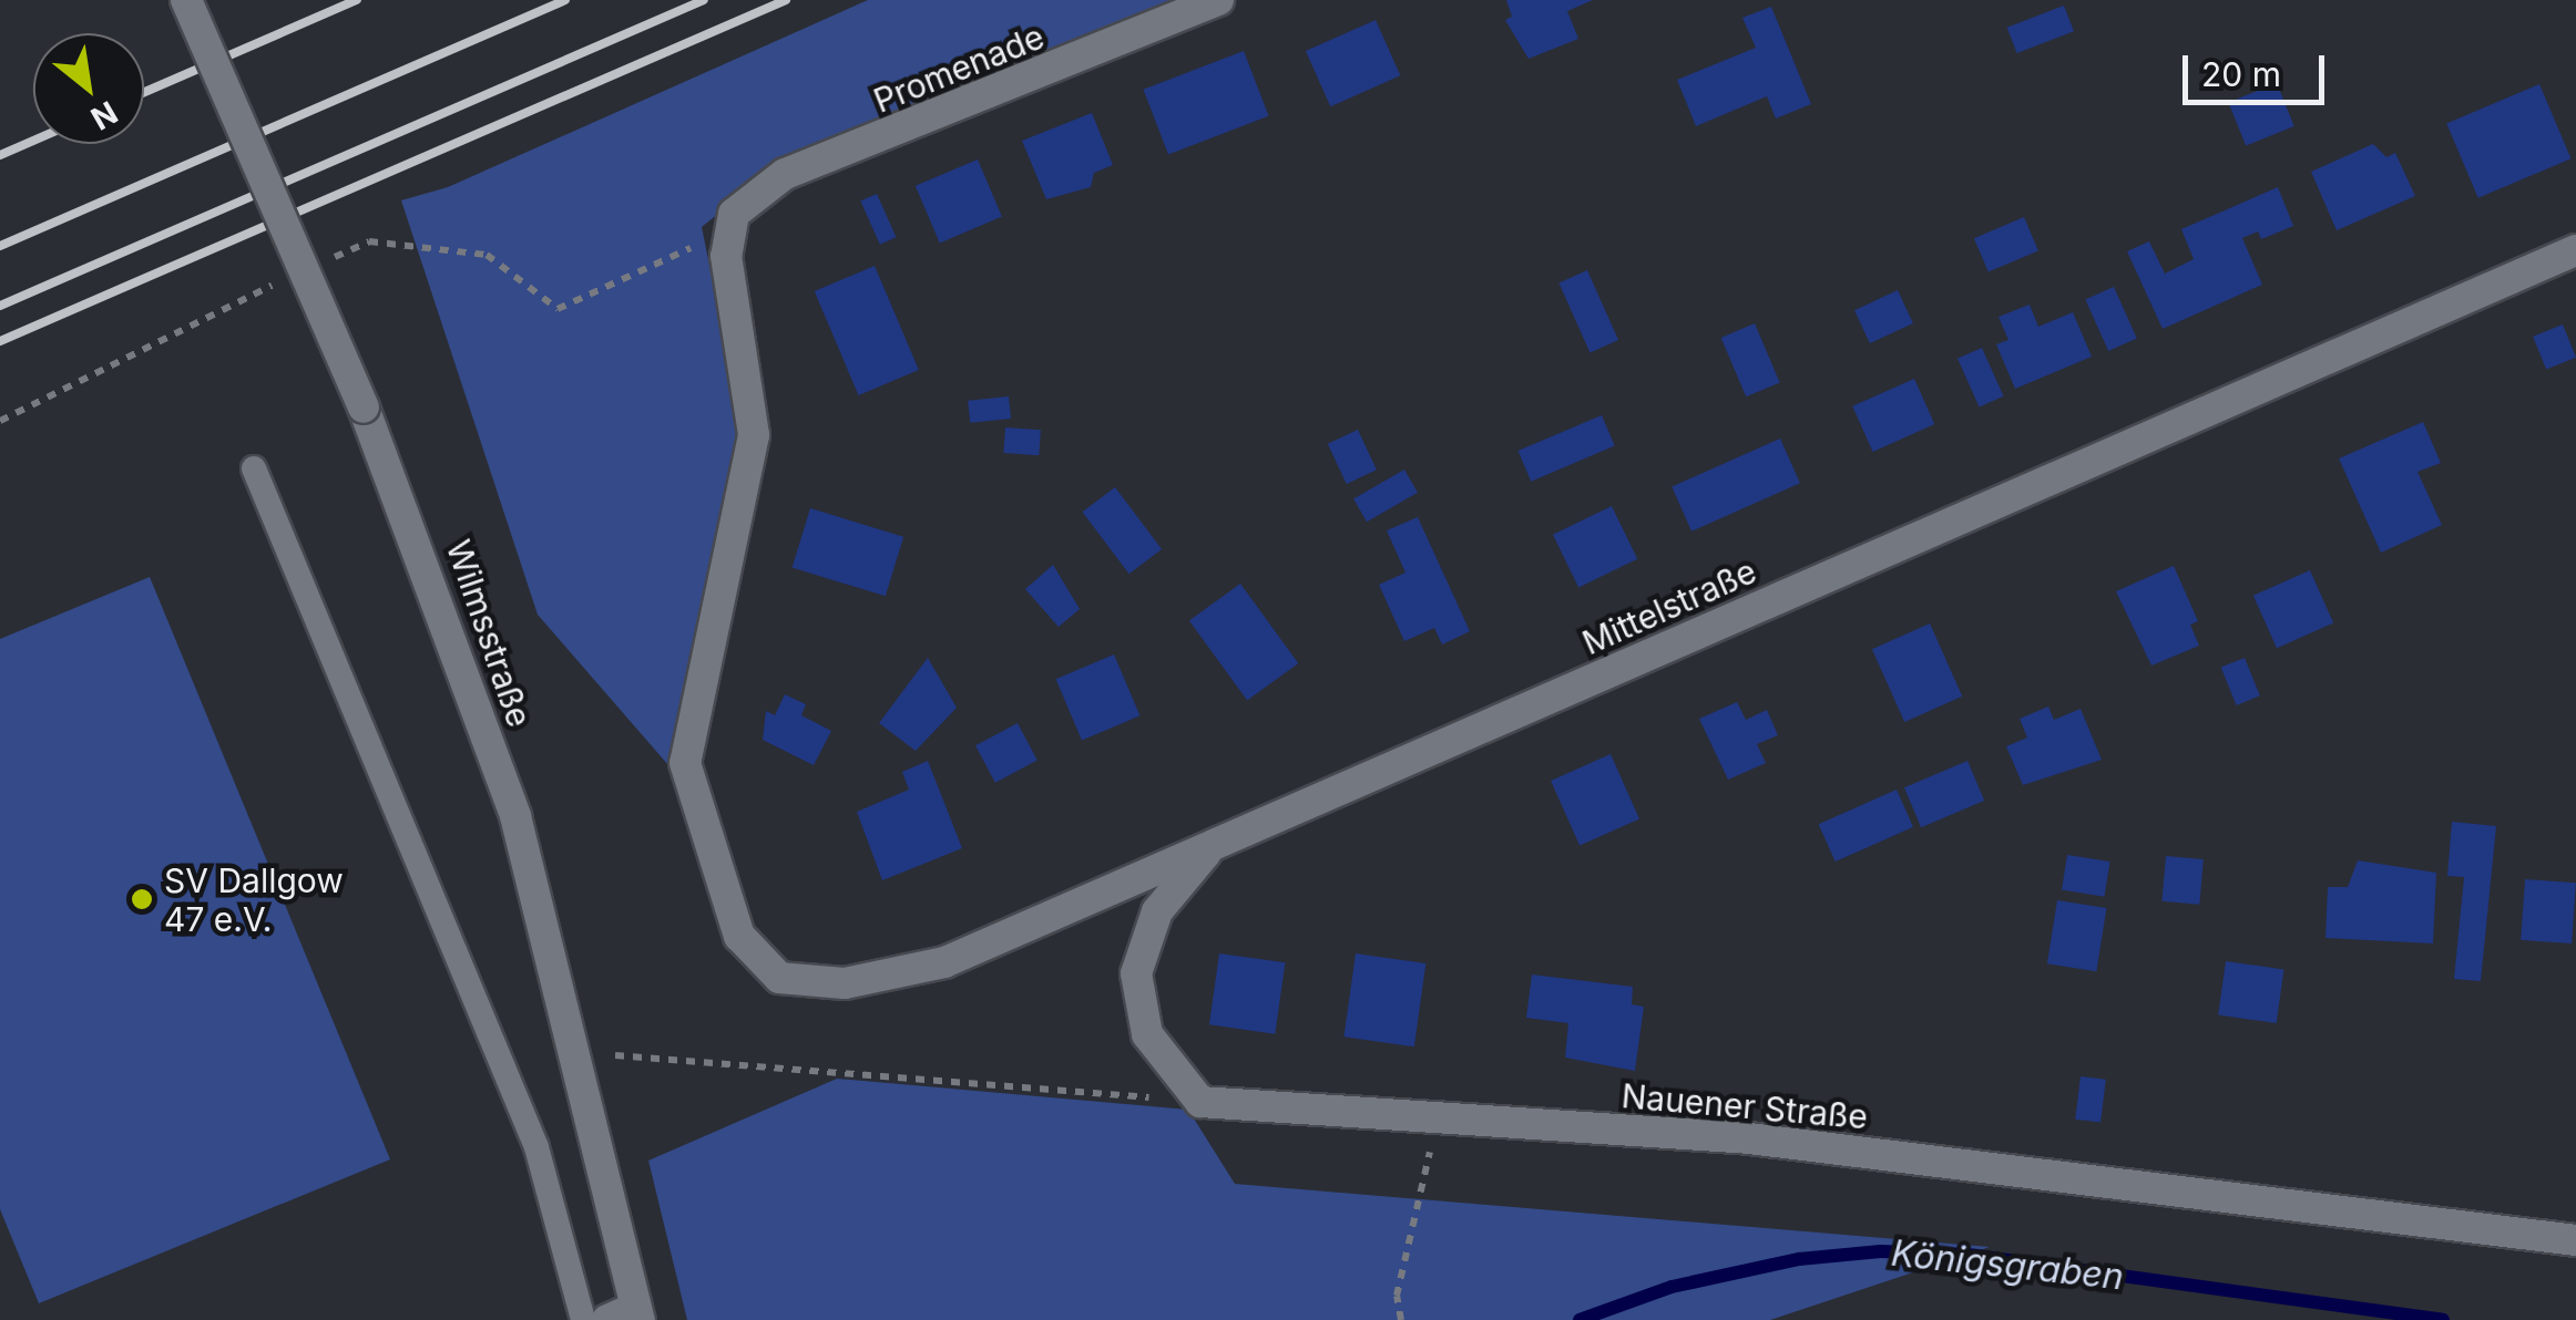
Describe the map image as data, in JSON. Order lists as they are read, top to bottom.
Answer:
{
  "streets": {
    "street": [
      "Promenade",
      "Mittelstraße",
      "Wilmsstraße",
      "Nauener Straße"
    ]
  },
  "crossings": [
    ["Promenade", "Mittelstraße"]
  ],
  "water": ["Königsgraben"],
  "places": ["SV Dallgow 47 e.V."],
  "scale_bar": "20 m",
  "north": "bottom right"
}
